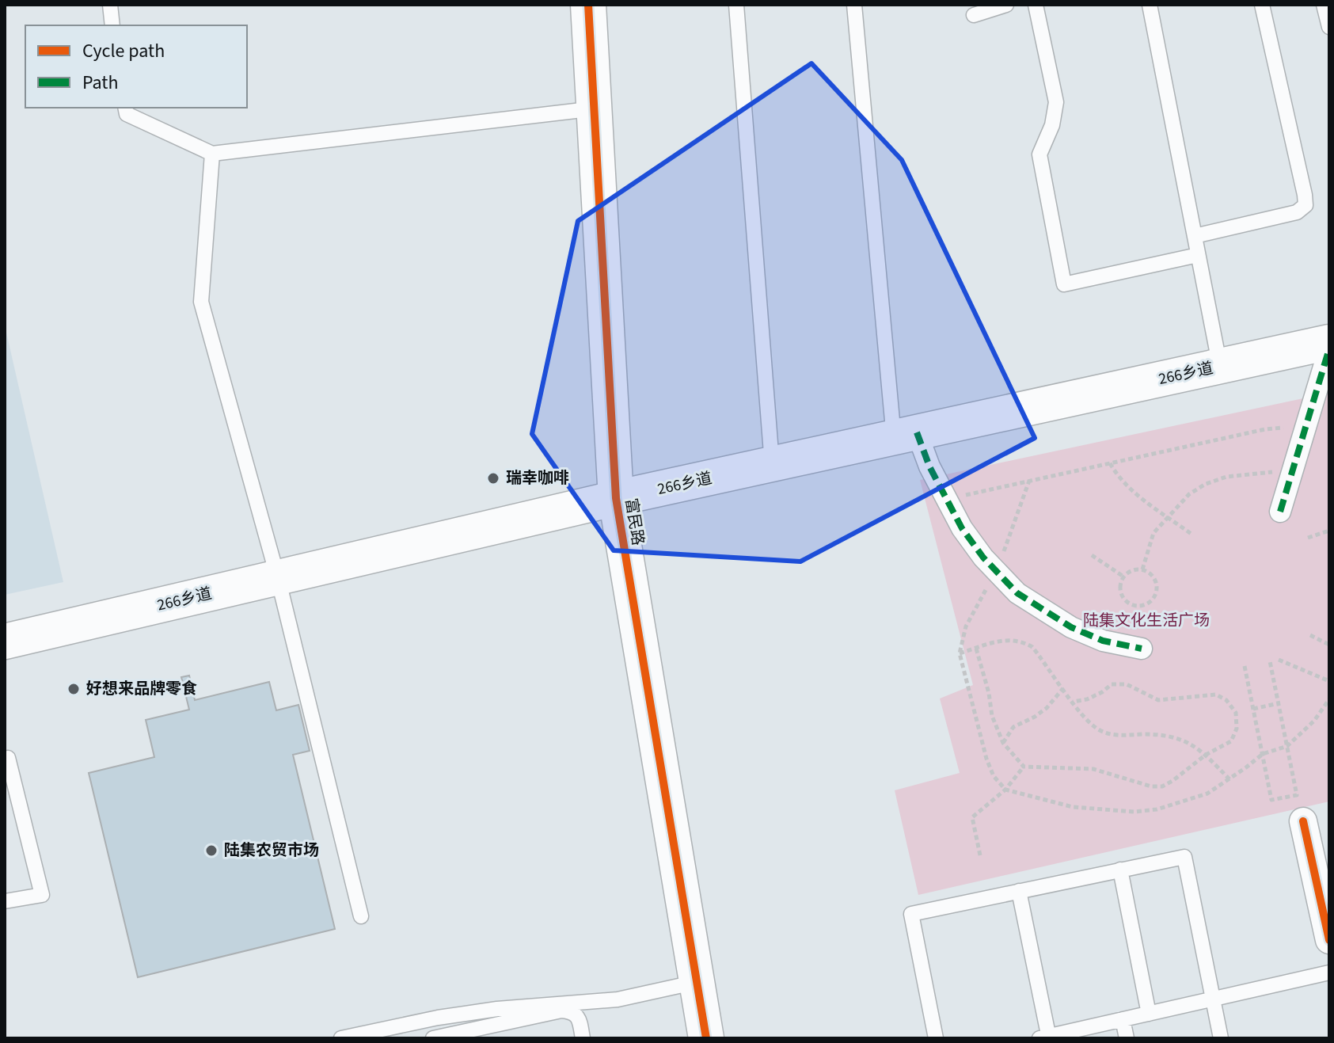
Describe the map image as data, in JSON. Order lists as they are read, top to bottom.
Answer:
{
  "streets": {
    "main road": ["266乡道", "富民路"]
  },
  "crossings": [
    ["266乡道", "富民路"]
  ],
  "parks": ["陆集文化生活广场"],
  "places": ["瑞幸咖啡", "好想来品牌零食", "陆集农贸市场"],
  "legend": ["Cycle path", "Path"]
}
